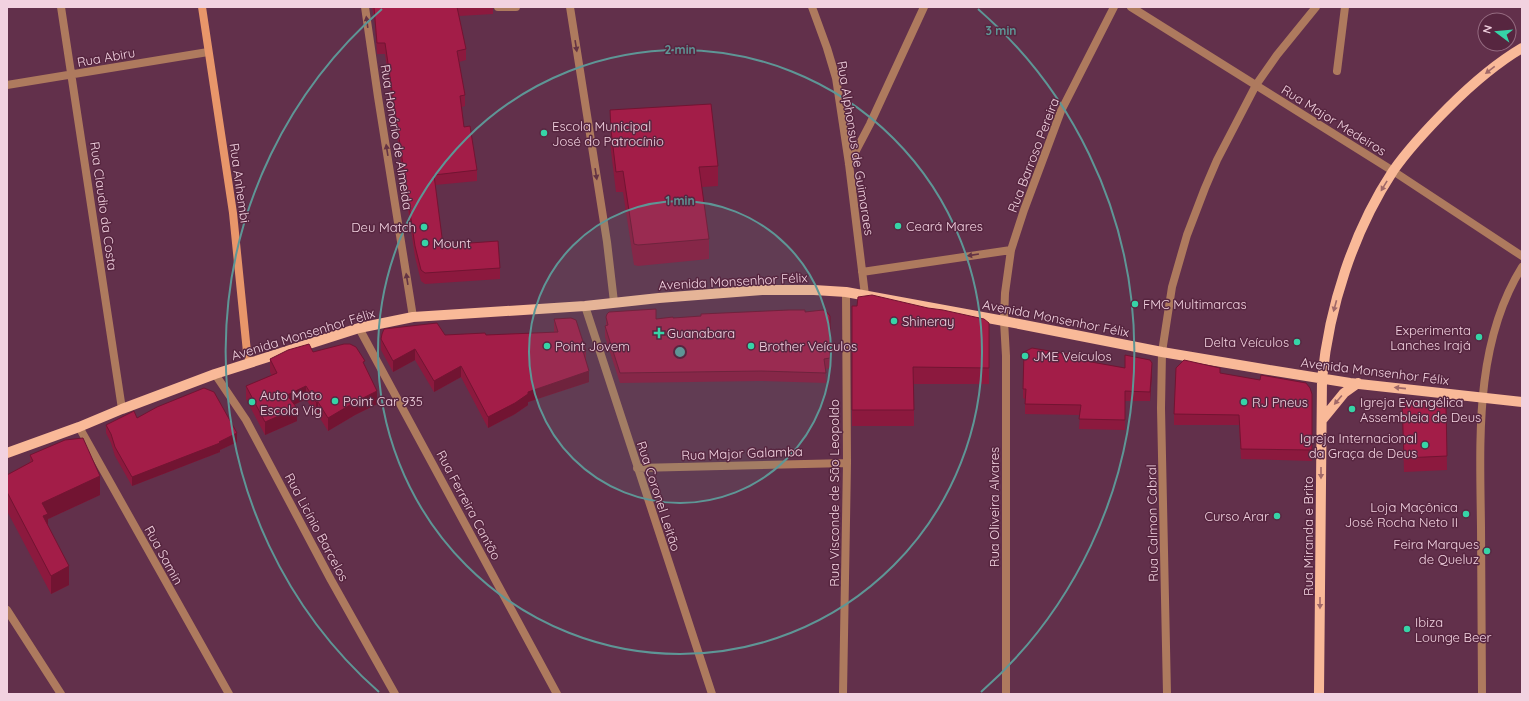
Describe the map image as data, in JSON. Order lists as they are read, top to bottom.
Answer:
{
  "streets": {
    "main road": ["Avenida Monsenhor Félix", "Rua Miranda e Brito"],
    "street": [
      "Rua Abiru",
      "Rua Major Medeiros",
      "Rua Honório de Almeida",
      "Rua Alphonsus de Guimaraes",
      "Rua Barroso Pereira",
      "Rua Anhembi",
      "Rua Claudio da Costa",
      "Rua Major Galamba",
      "Rua Visconde de São Leopoldo",
      "Rua Coronel Leitão",
      "Rua Ferreira Cantão",
      "Rua Oliveira Alvares",
      "Rua Calmon Cabral",
      "Rua Licínio Barcelos",
      "Rua Samin"
    ]
  },
  "crossings": [
    ["Rua Abiru", "Rua Anhembi"],
    ["Rua Abiru", "Rua Claudio da Costa"],
    ["Rua Major Medeiros", "Rua Calmon Cabral"],
    ["Rua Major Medeiros", "Rua Miranda e Brito"],
    ["Rua Honório de Almeida", "Avenida Monsenhor Félix"],
    ["Rua Alphonsus de Guimaraes", "Avenida Monsenhor Félix"],
    ["Rua Barroso Pereira", "Avenida Monsenhor Félix"],
    ["Rua Barroso Pereira", "Rua Oliveira Alvares"],
    ["Rua Anhembi", "Avenida Monsenhor Félix"],
    ["Rua Claudio da Costa", "Avenida Monsenhor Félix"],
    ["Avenida Monsenhor Félix", "Rua Visconde de São Leopoldo"],
    ["Avenida Monsenhor Félix", "Rua Coronel Leitão"],
    ["Avenida Monsenhor Félix", "Rua Ferreira Cantão"],
    ["Avenida Monsenhor Félix", "Rua Oliveira Alvares"],
    ["Avenida Monsenhor Félix", "Rua Calmon Cabral"],
    ["Avenida Monsenhor Félix", "Rua Licínio Barcelos"],
    ["Avenida Monsenhor Félix", "Rua Miranda e Brito"],
    ["Avenida Monsenhor Félix", "Rua Samin"],
    ["Rua Major Galamba", "Rua Visconde de São Leopoldo"],
    ["Rua Major Galamba", "Rua Coronel Leitão"]
  ],
  "one_way": ["Rua Honório de Almeida", "Rua Miranda e Brito"],
  "places": {
    "other": [
      "Escola Municipal José do Patrocínio",
      "Ceará Mares",
      "Deu Match",
      "Mount",
      "FMC Multimarcas",
      "Shineray",
      "Experimenta Lanches Irajá",
      "Delta Veículos",
      "Point Jovem",
      "Brother Veículos",
      "JME Veículos",
      "Point Car 935",
      "Auto Moto Escola Vig",
      "RJ Pneus",
      "Igreja Evangélica Assembleia de Deus",
      "Igreja Internacional da Graça de Deus",
      "Loja Maçônica José Rocha Neto II",
      "Curso Arar",
      "Feira Marques de Queluz",
      "Ibiza Lounge Beer"
    ],
    "health": ["Guanabara"]
  },
  "north": "left",
  "rings": ["3 min", "2 min", "1 min"]
}
